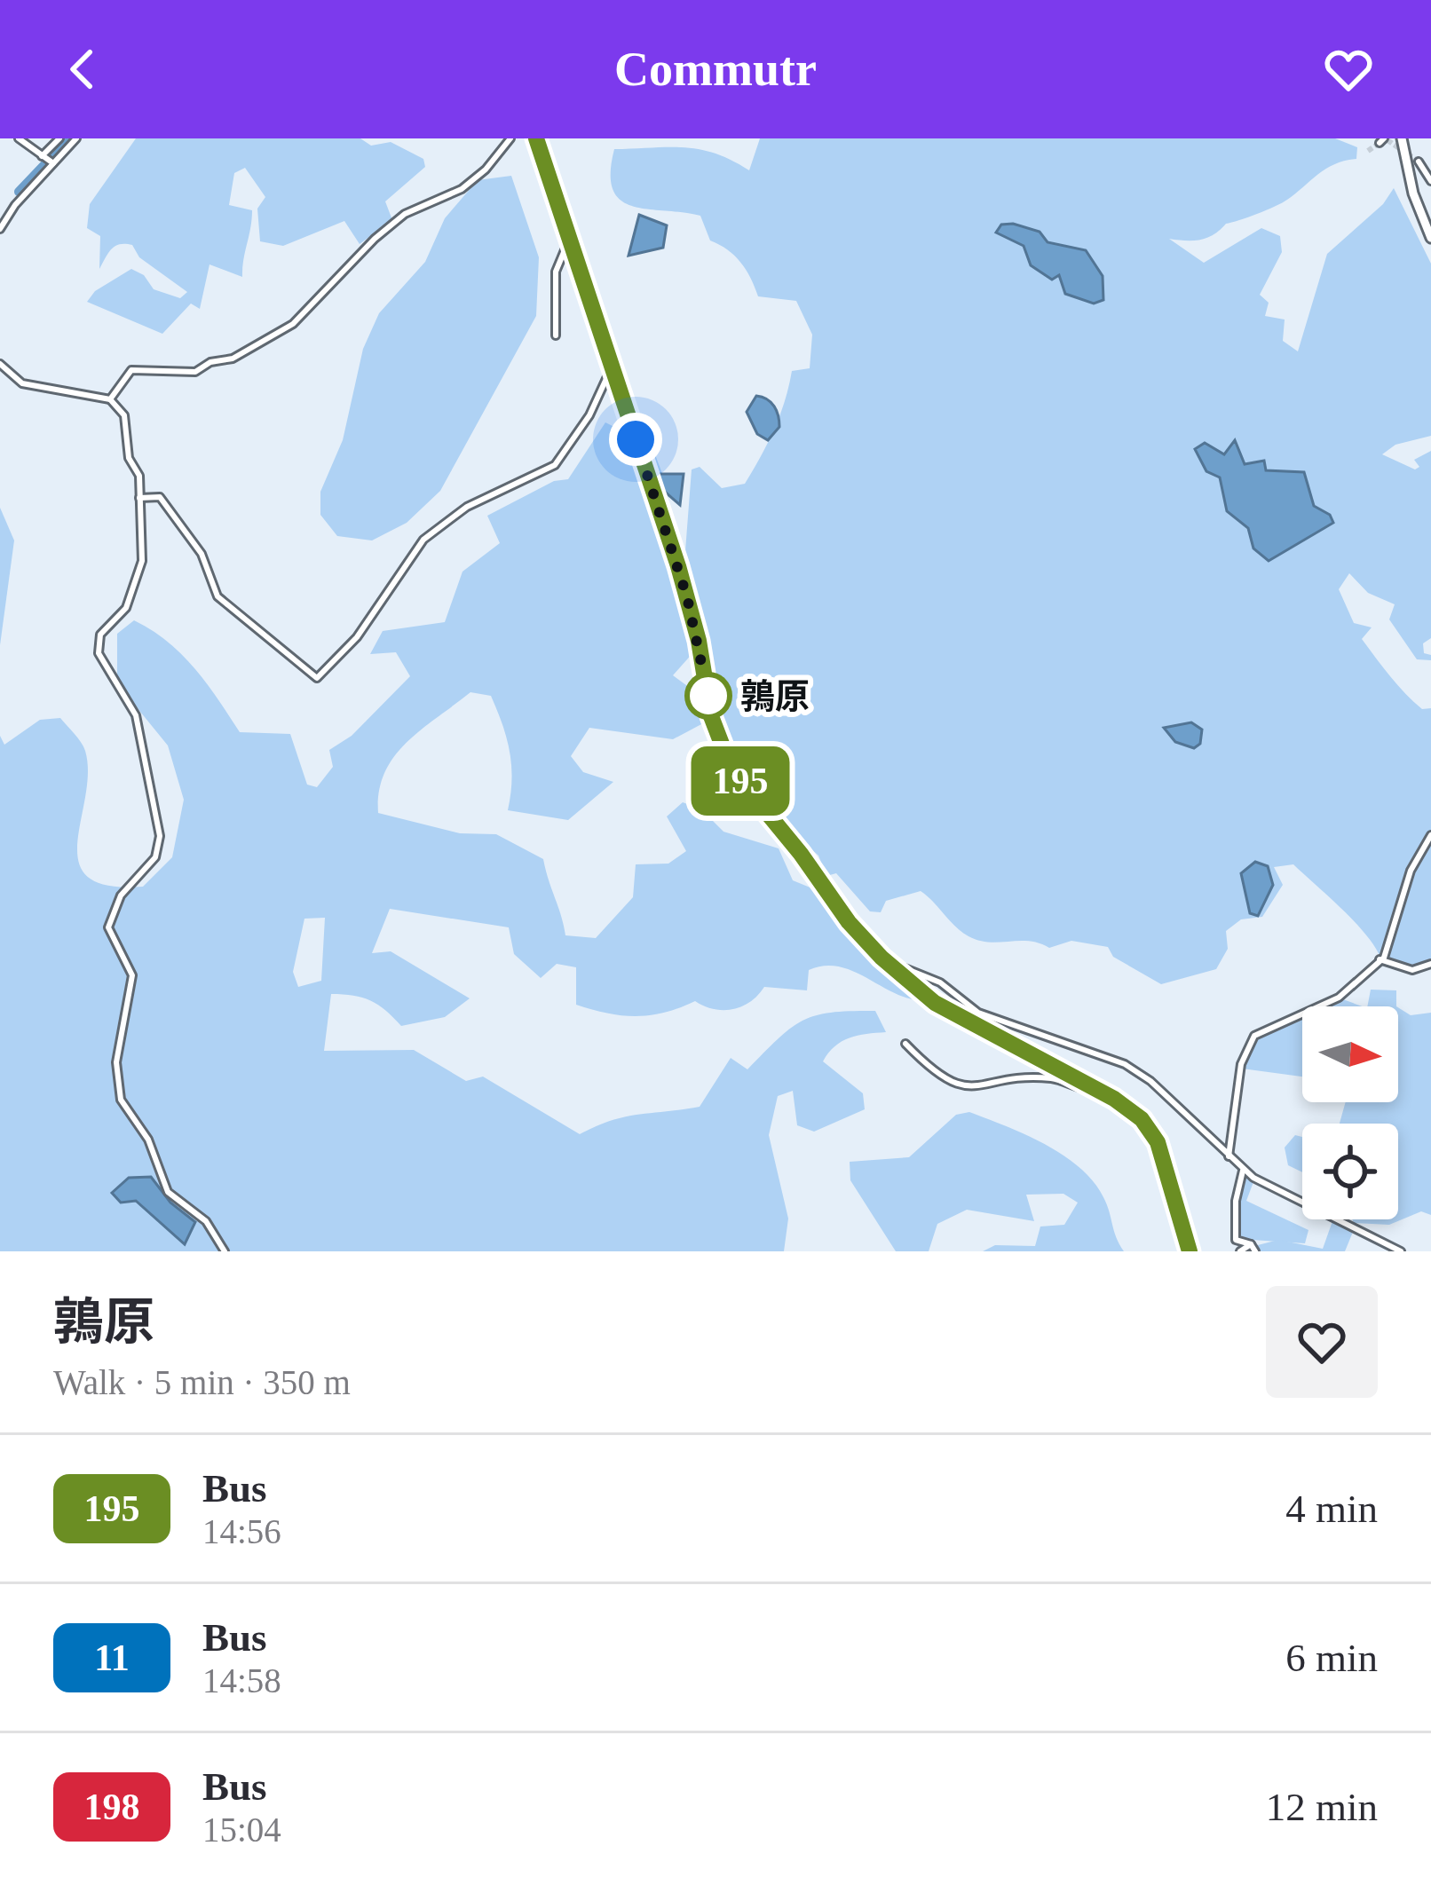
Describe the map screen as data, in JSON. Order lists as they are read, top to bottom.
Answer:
{
  "places": ["鶉原"],
  "lines": ["bus line 195"],
  "north": "right",
  "page": {
    "header": "Commutr",
    "on_map": "195",
    "heading": ["鶉原", "Walk · 5 min · 350 m"],
    "list": [
      {
        "mark": "195",
        "name": "Bus",
        "note": "14:56",
        "value": "4 min"
      },
      {
        "mark": "11",
        "name": "Bus",
        "note": "14:58",
        "value": "6 min"
      },
      {
        "mark": "198",
        "name": "Bus",
        "note": "15:04",
        "value": "12 min"
      }
    ]
  }
}
